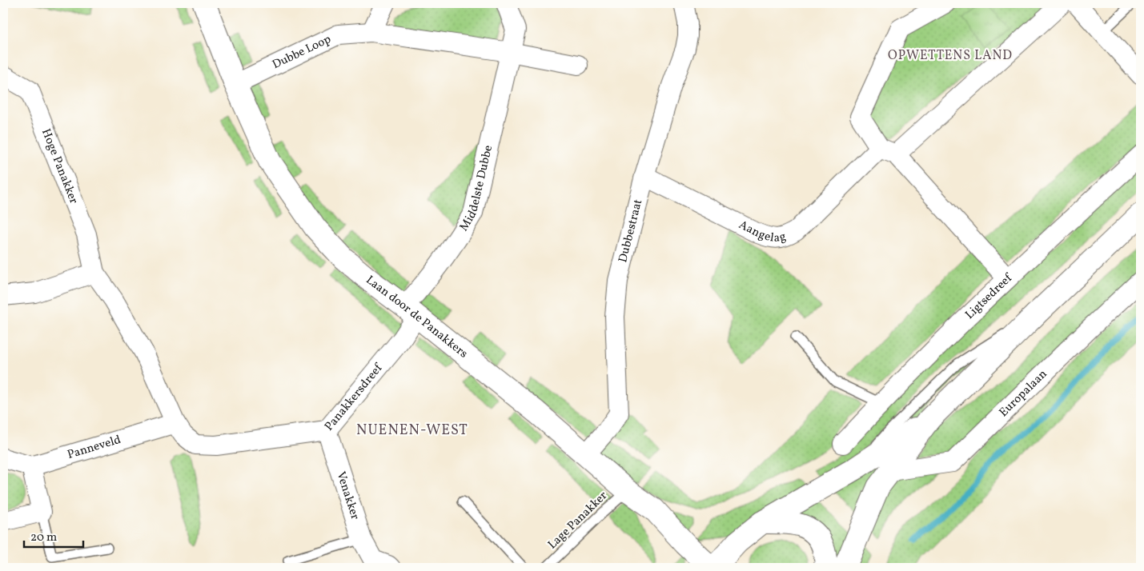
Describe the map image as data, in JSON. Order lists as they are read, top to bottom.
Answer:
{
  "streets": {
    "main road": ["Laan door de Panakkers"],
    "street": [
      "Dubbe Loop",
      "Hoge Panakker",
      "Middelste Dubbe",
      "Aangelag",
      "Dubbestraat",
      "Ligtsedreef",
      "Europalaan",
      "Panakkersdreef",
      "Panneveld",
      "Venakker"
    ],
    "lane": ["Lage Panakker"]
  },
  "crossings": [
    ["Dubbe Loop", "Middelste Dubbe"],
    ["Dubbe Loop", "Laan door de Panakkers"],
    ["Hoge Panakker", "Panakkersdreef"],
    ["Hoge Panakker", "Panneveld"],
    ["Middelste Dubbe", "Laan door de Panakkers"],
    ["Middelste Dubbe", "Panakkersdreef"],
    ["Aangelag", "Dubbestraat"],
    ["Dubbestraat", "Laan door de Panakkers"],
    ["Laan door de Panakkers", "Panakkersdreef"],
    ["Laan door de Panakkers", "Lage Panakker"],
    ["Panakkersdreef", "Venakker"]
  ],
  "districts": ["OPWETTENS LAND", "NUENEN-WEST"],
  "scale_bar": "20 m"
}
